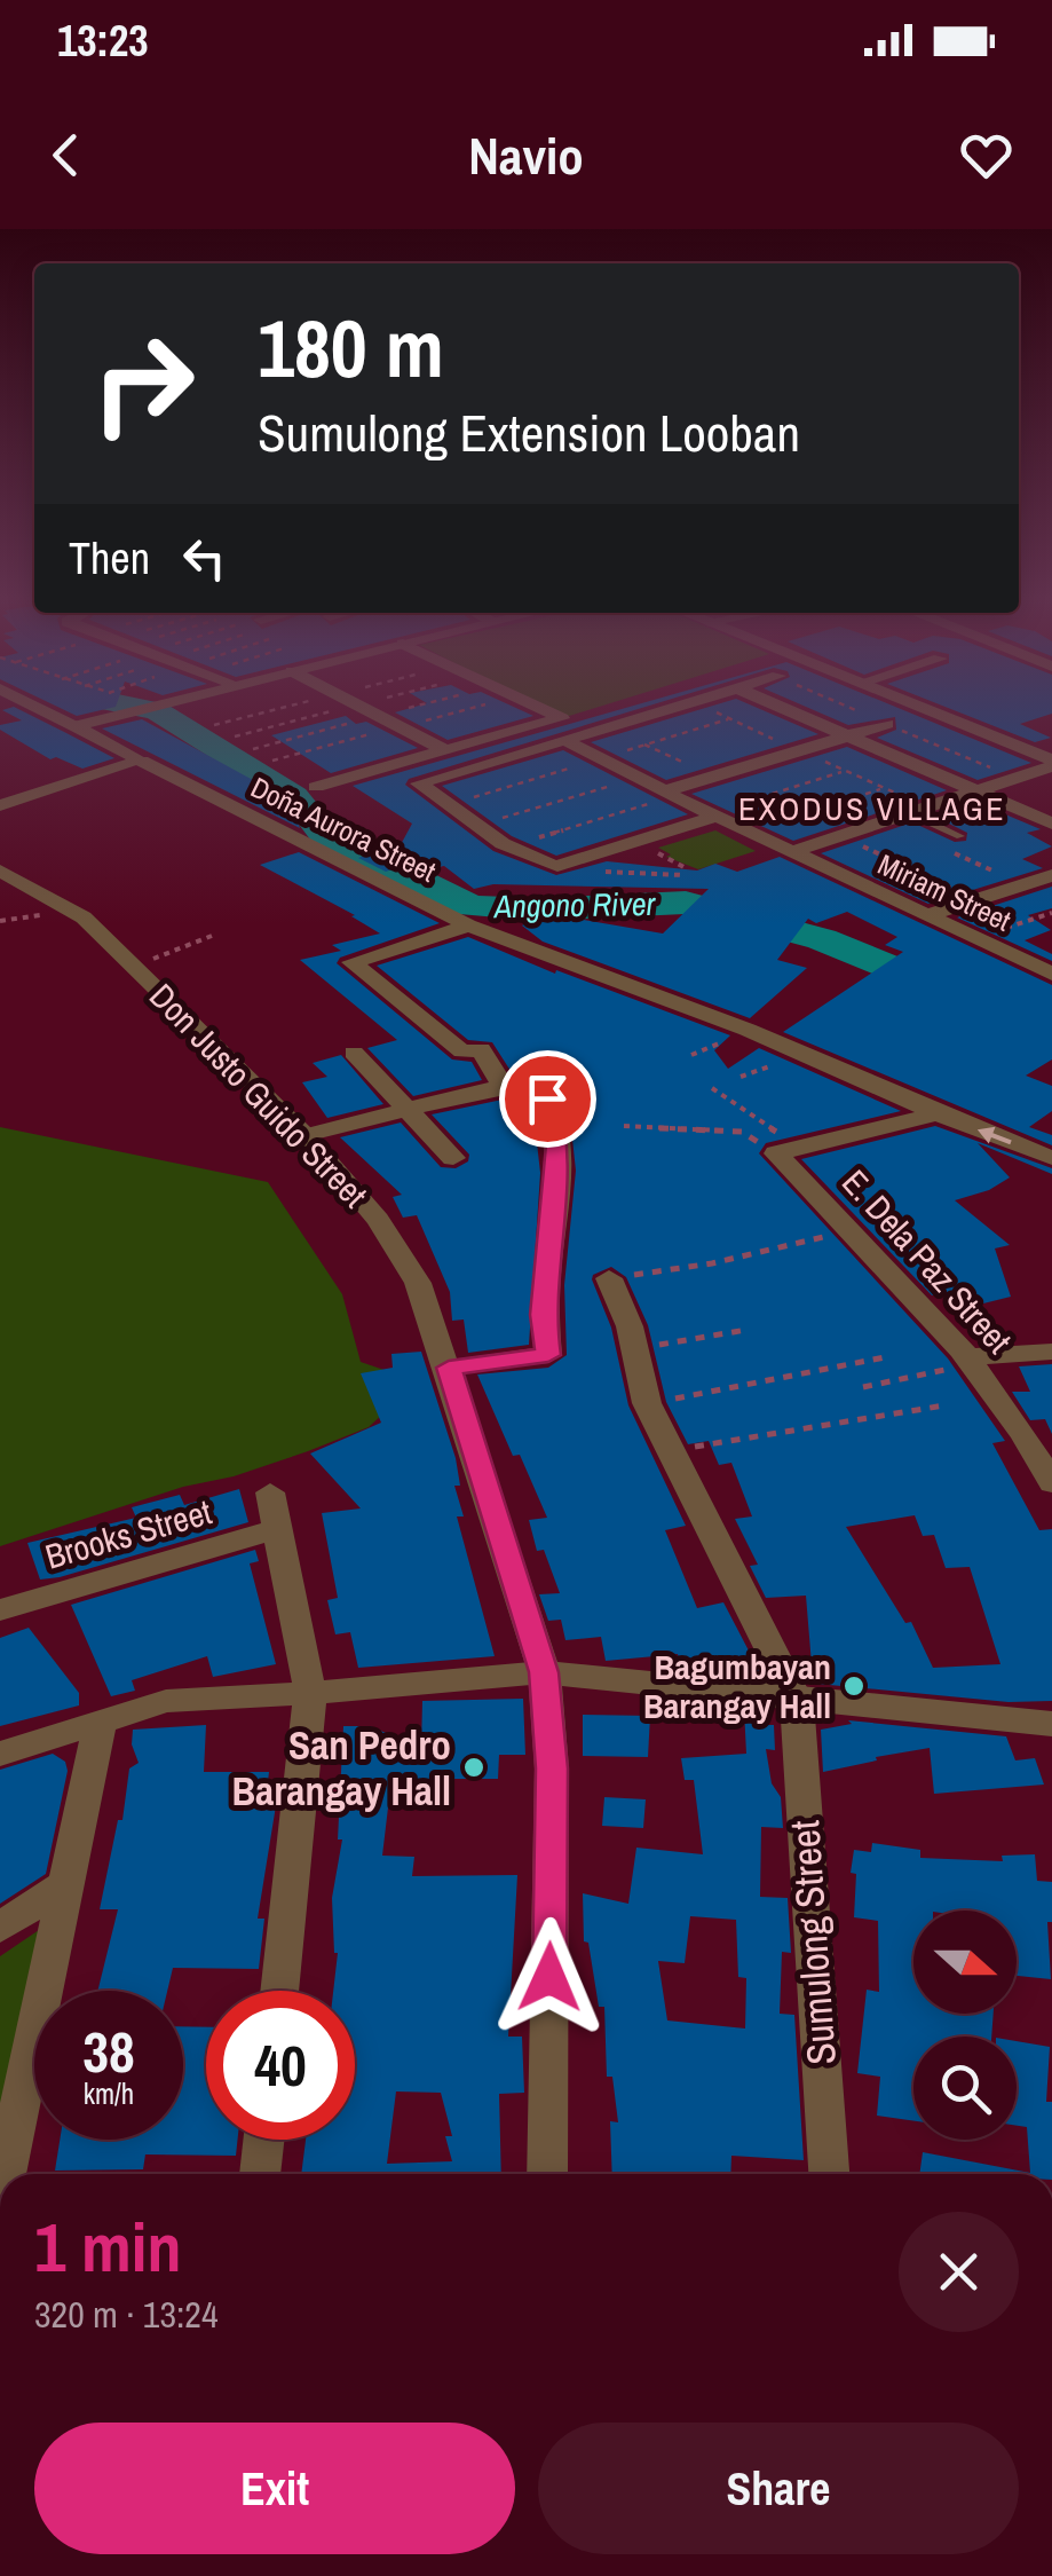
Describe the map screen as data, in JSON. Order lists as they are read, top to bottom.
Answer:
{
  "streets": {
    "street": [
      "Doña Aurora Street",
      "Miriam Street",
      "Don Justo Guido Street",
      "E. Dela Paz Street",
      "Brooks Street",
      "Sumulong Street"
    ]
  },
  "districts": ["EXODUS VILLAGE"],
  "water": ["Angono River"],
  "places": ["Bagumbayan Barangay Hall", "San Pedro Barangay Hall"],
  "north": "right",
  "page": {
    "status": "13:23",
    "header": "Navio",
    "turn": ["180 m", "Sumulong Extension Looban"],
    "then": "Then",
    "speed": "38 km/h",
    "limit": "40",
    "heading": ["1 min", "320 m · 13:24"],
    "buttons": ["Exit", "Share"]
  }
}
